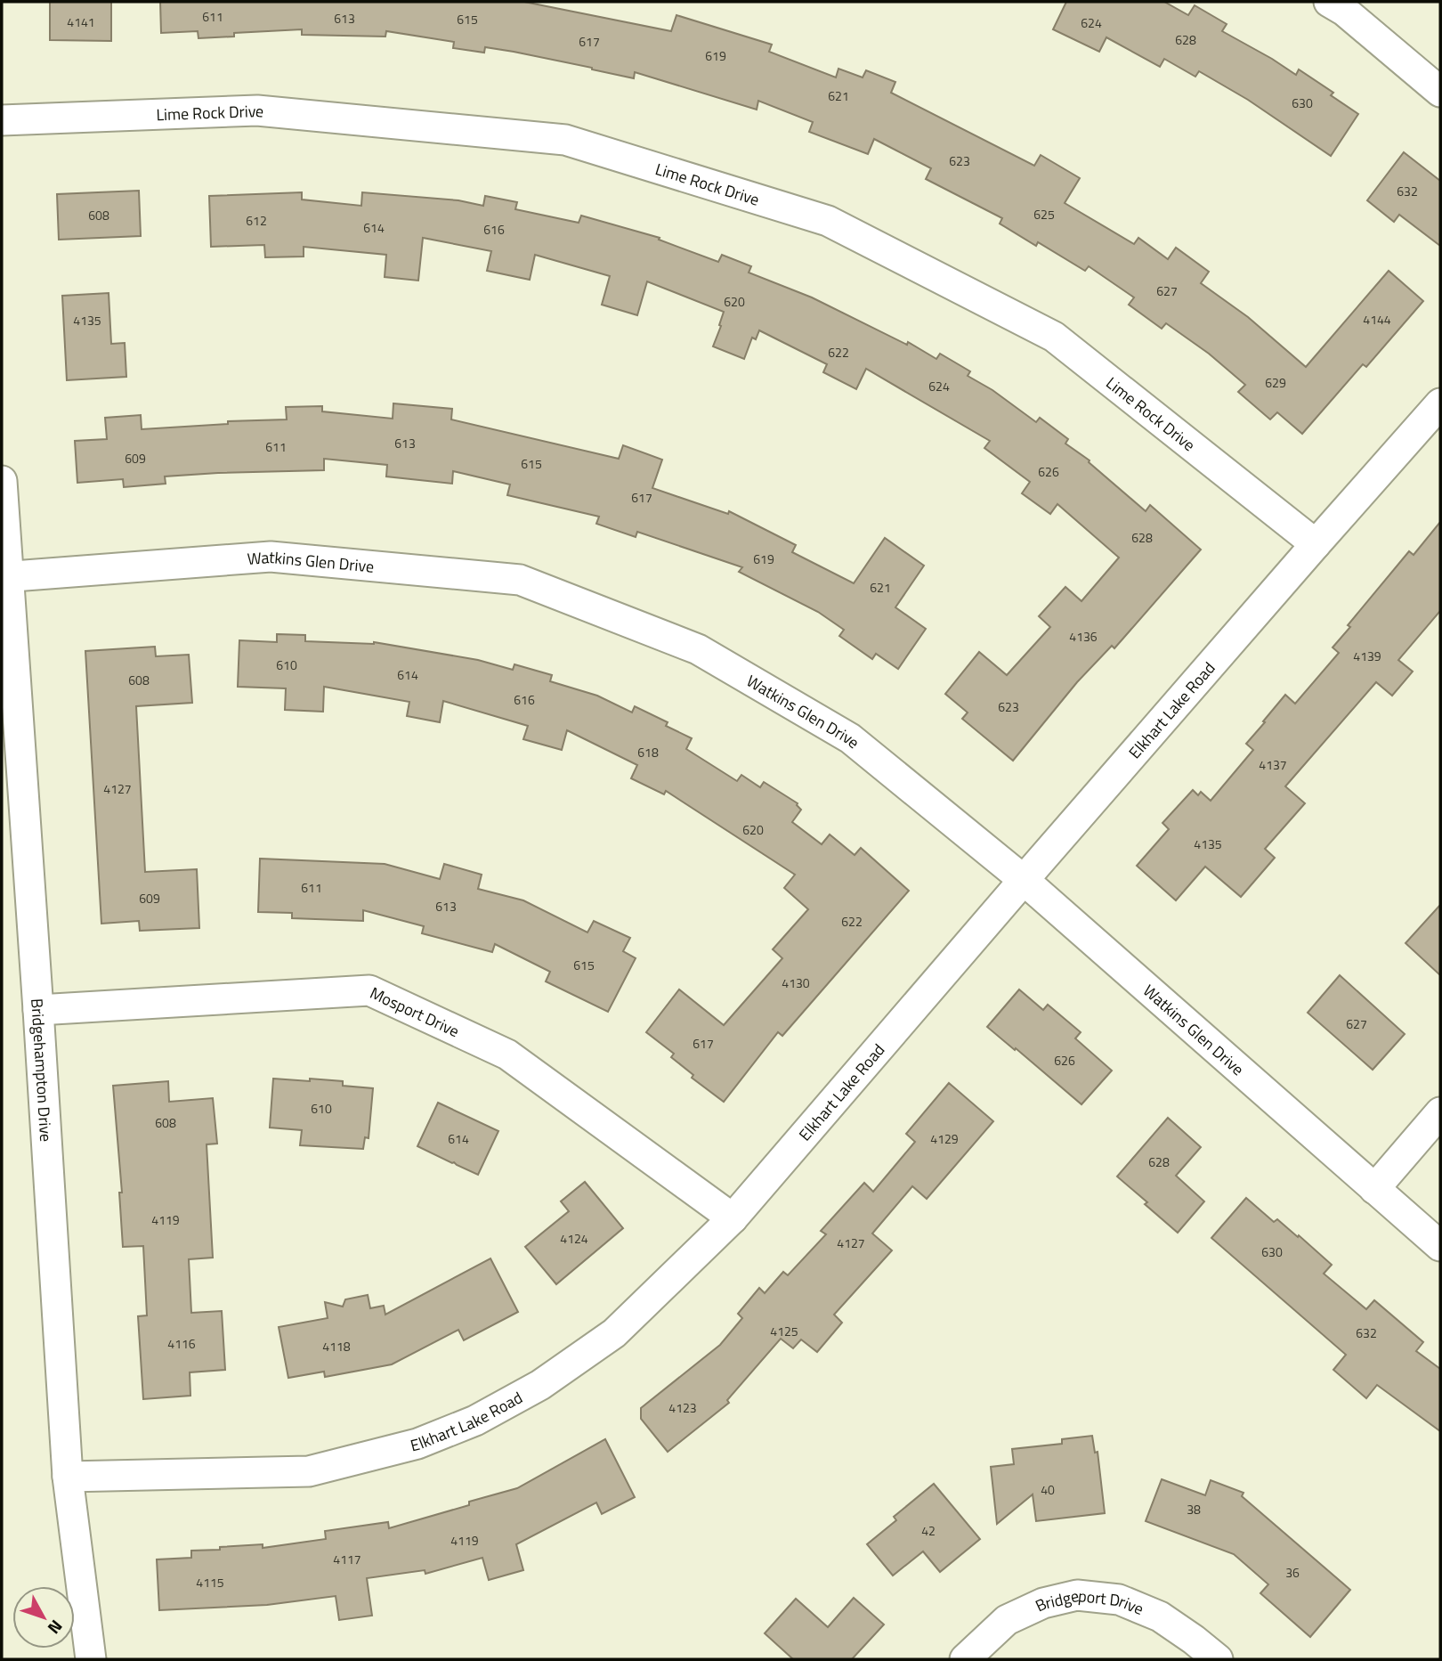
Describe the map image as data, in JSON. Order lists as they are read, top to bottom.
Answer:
{
  "streets": {
    "street": [
      "Lime Rock Drive",
      "Watkins Glen Drive",
      "Elkhart Lake Road",
      "Mosport Drive",
      "Bridgehampton Drive",
      "Bridgeport Drive"
    ]
  },
  "crossings": [
    ["Lime Rock Drive", "Elkhart Lake Road"],
    ["Watkins Glen Drive", "Elkhart Lake Road"],
    ["Watkins Glen Drive", "Bridgehampton Drive"],
    ["Elkhart Lake Road", "Mosport Drive"],
    ["Elkhart Lake Road", "Bridgehampton Drive"],
    ["Mosport Drive", "Bridgehampton Drive"]
  ],
  "house_numbers": [
    "611",
    "613",
    "615",
    "4141",
    "624",
    "628",
    "617",
    "619",
    "621",
    "630",
    "623",
    "632",
    "625",
    "608",
    "612",
    "614",
    "616",
    "627",
    "620",
    "4144",
    "4135",
    "622",
    "629",
    "624",
    "613",
    "611",
    "609",
    "615",
    "626",
    "617",
    "628",
    "619",
    "621",
    "4136",
    "4139",
    "610",
    "614",
    "608",
    "616",
    "623",
    "618",
    "4137",
    "4127",
    "620",
    "4135",
    "611",
    "609",
    "613",
    "622",
    "615",
    "4130",
    "627",
    "617",
    "626",
    "610",
    "608",
    "614",
    "4129",
    "628",
    "4119",
    "4124",
    "4127",
    "630",
    "4125",
    "632",
    "4116",
    "4118",
    "4123",
    "40",
    "38",
    "42",
    "4119",
    "4117",
    "36",
    "4115"
  ],
  "north": "bottom right"
}
